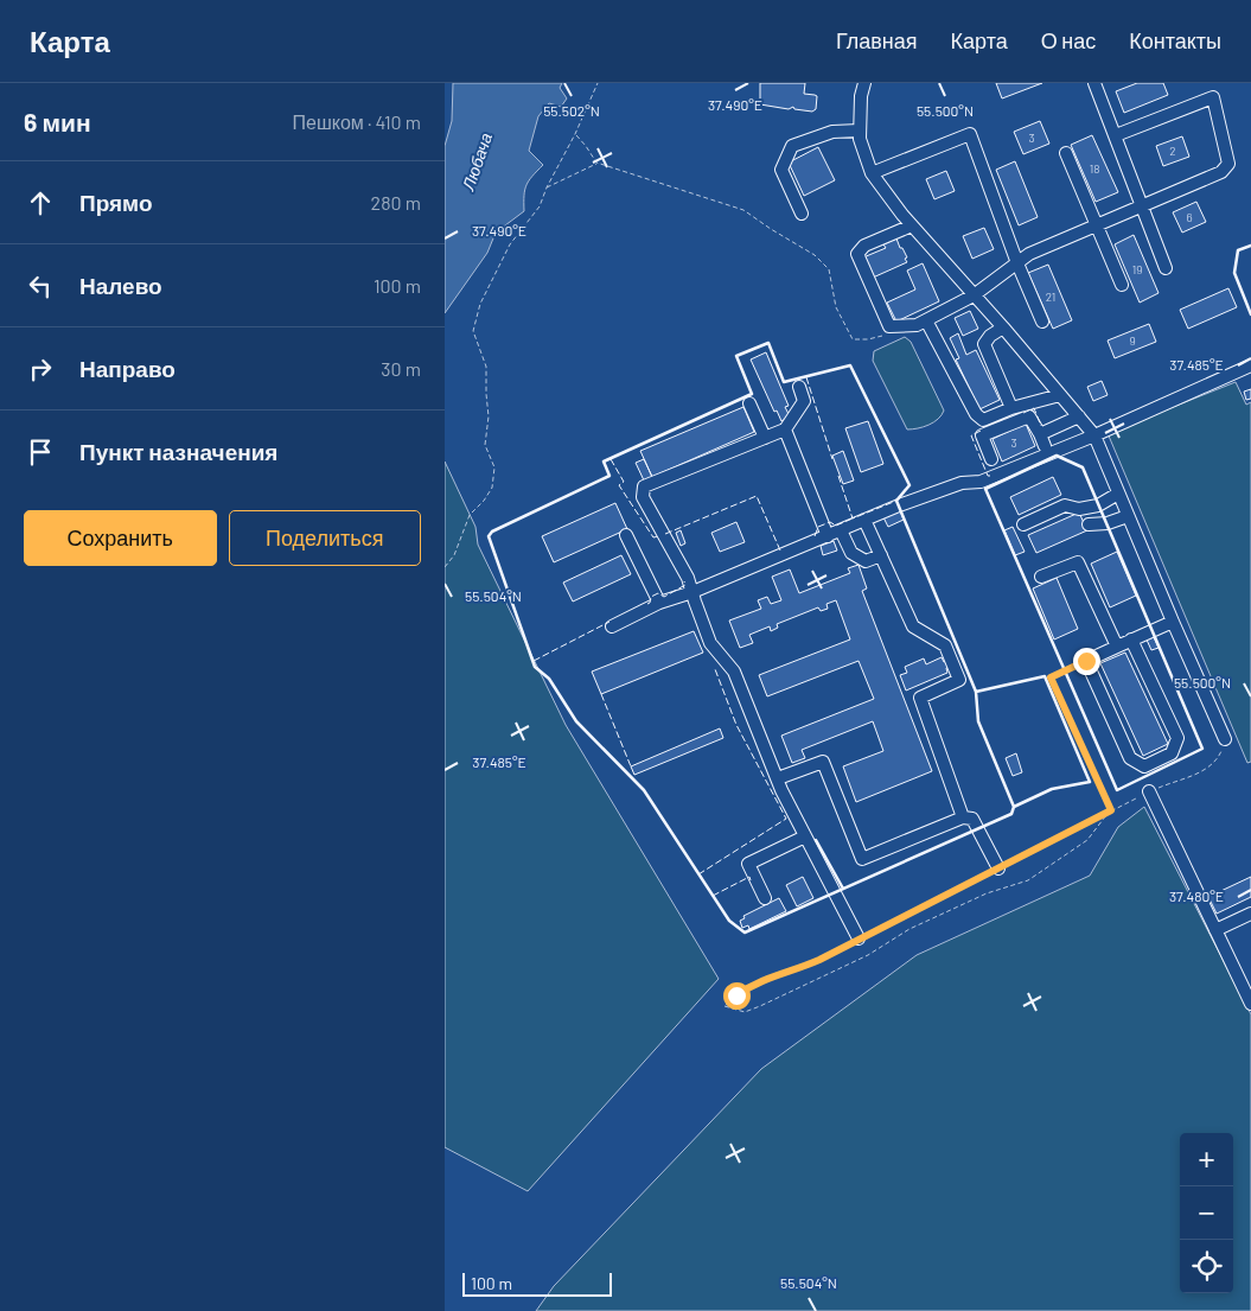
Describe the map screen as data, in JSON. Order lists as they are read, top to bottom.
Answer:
{
  "water": ["Любача"],
  "house_numbers": [
    "3",
    "2",
    "18",
    "6",
    "19",
    "21",
    "9",
    "3"
  ],
  "scale_bar": "100 m",
  "page": {
    "header": "Карта",
    "nav": [
      "Главная",
      "Карта",
      "О нас",
      "Контакты"
    ],
    "heading": ["6 мин", "Пешком · 410 m"],
    "list": [
      ["Прямо", "280 m"],
      ["Налево", "100 m"],
      ["Направо", "30 m"],
      "Пункт назначения"
    ],
    "buttons": ["Сохранить", "Поделиться"],
    "map_buttons": ["+", "−"],
    "scale": "100 m"
  },
  "coordinates": [
    "37.490°E",
    "55.502°N",
    "55.500°N",
    "37.485°E",
    "55.504°N",
    "37.480°E"
  ]
}
